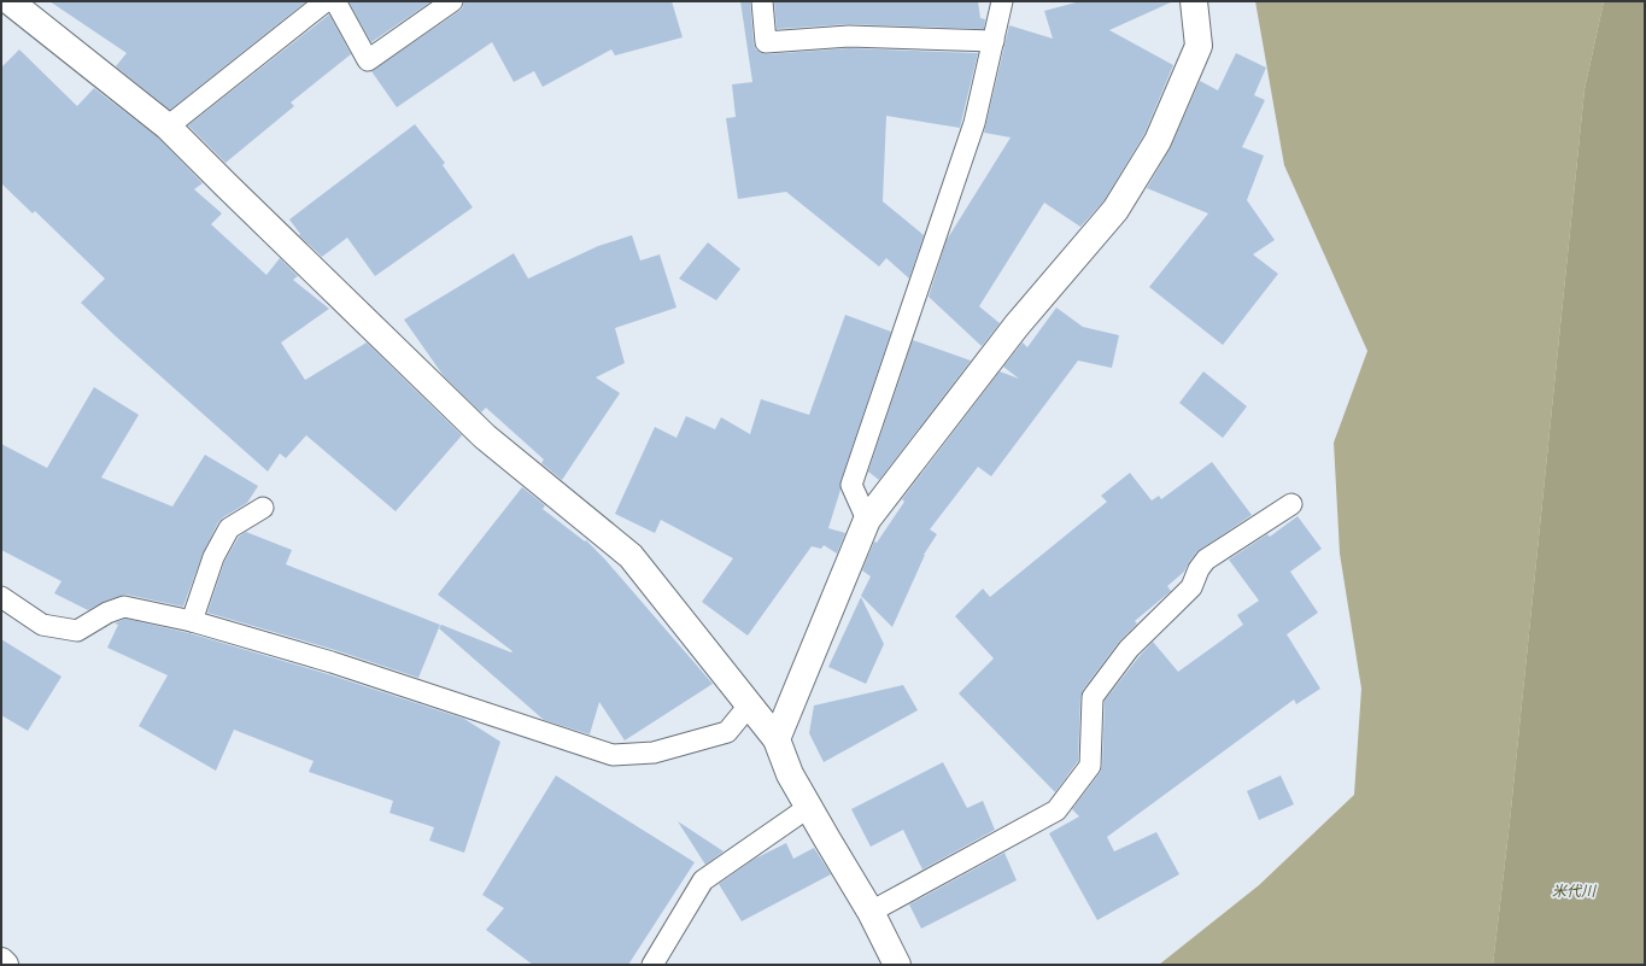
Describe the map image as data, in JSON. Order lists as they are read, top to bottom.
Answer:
{
  "water": ["米代川"]
}
